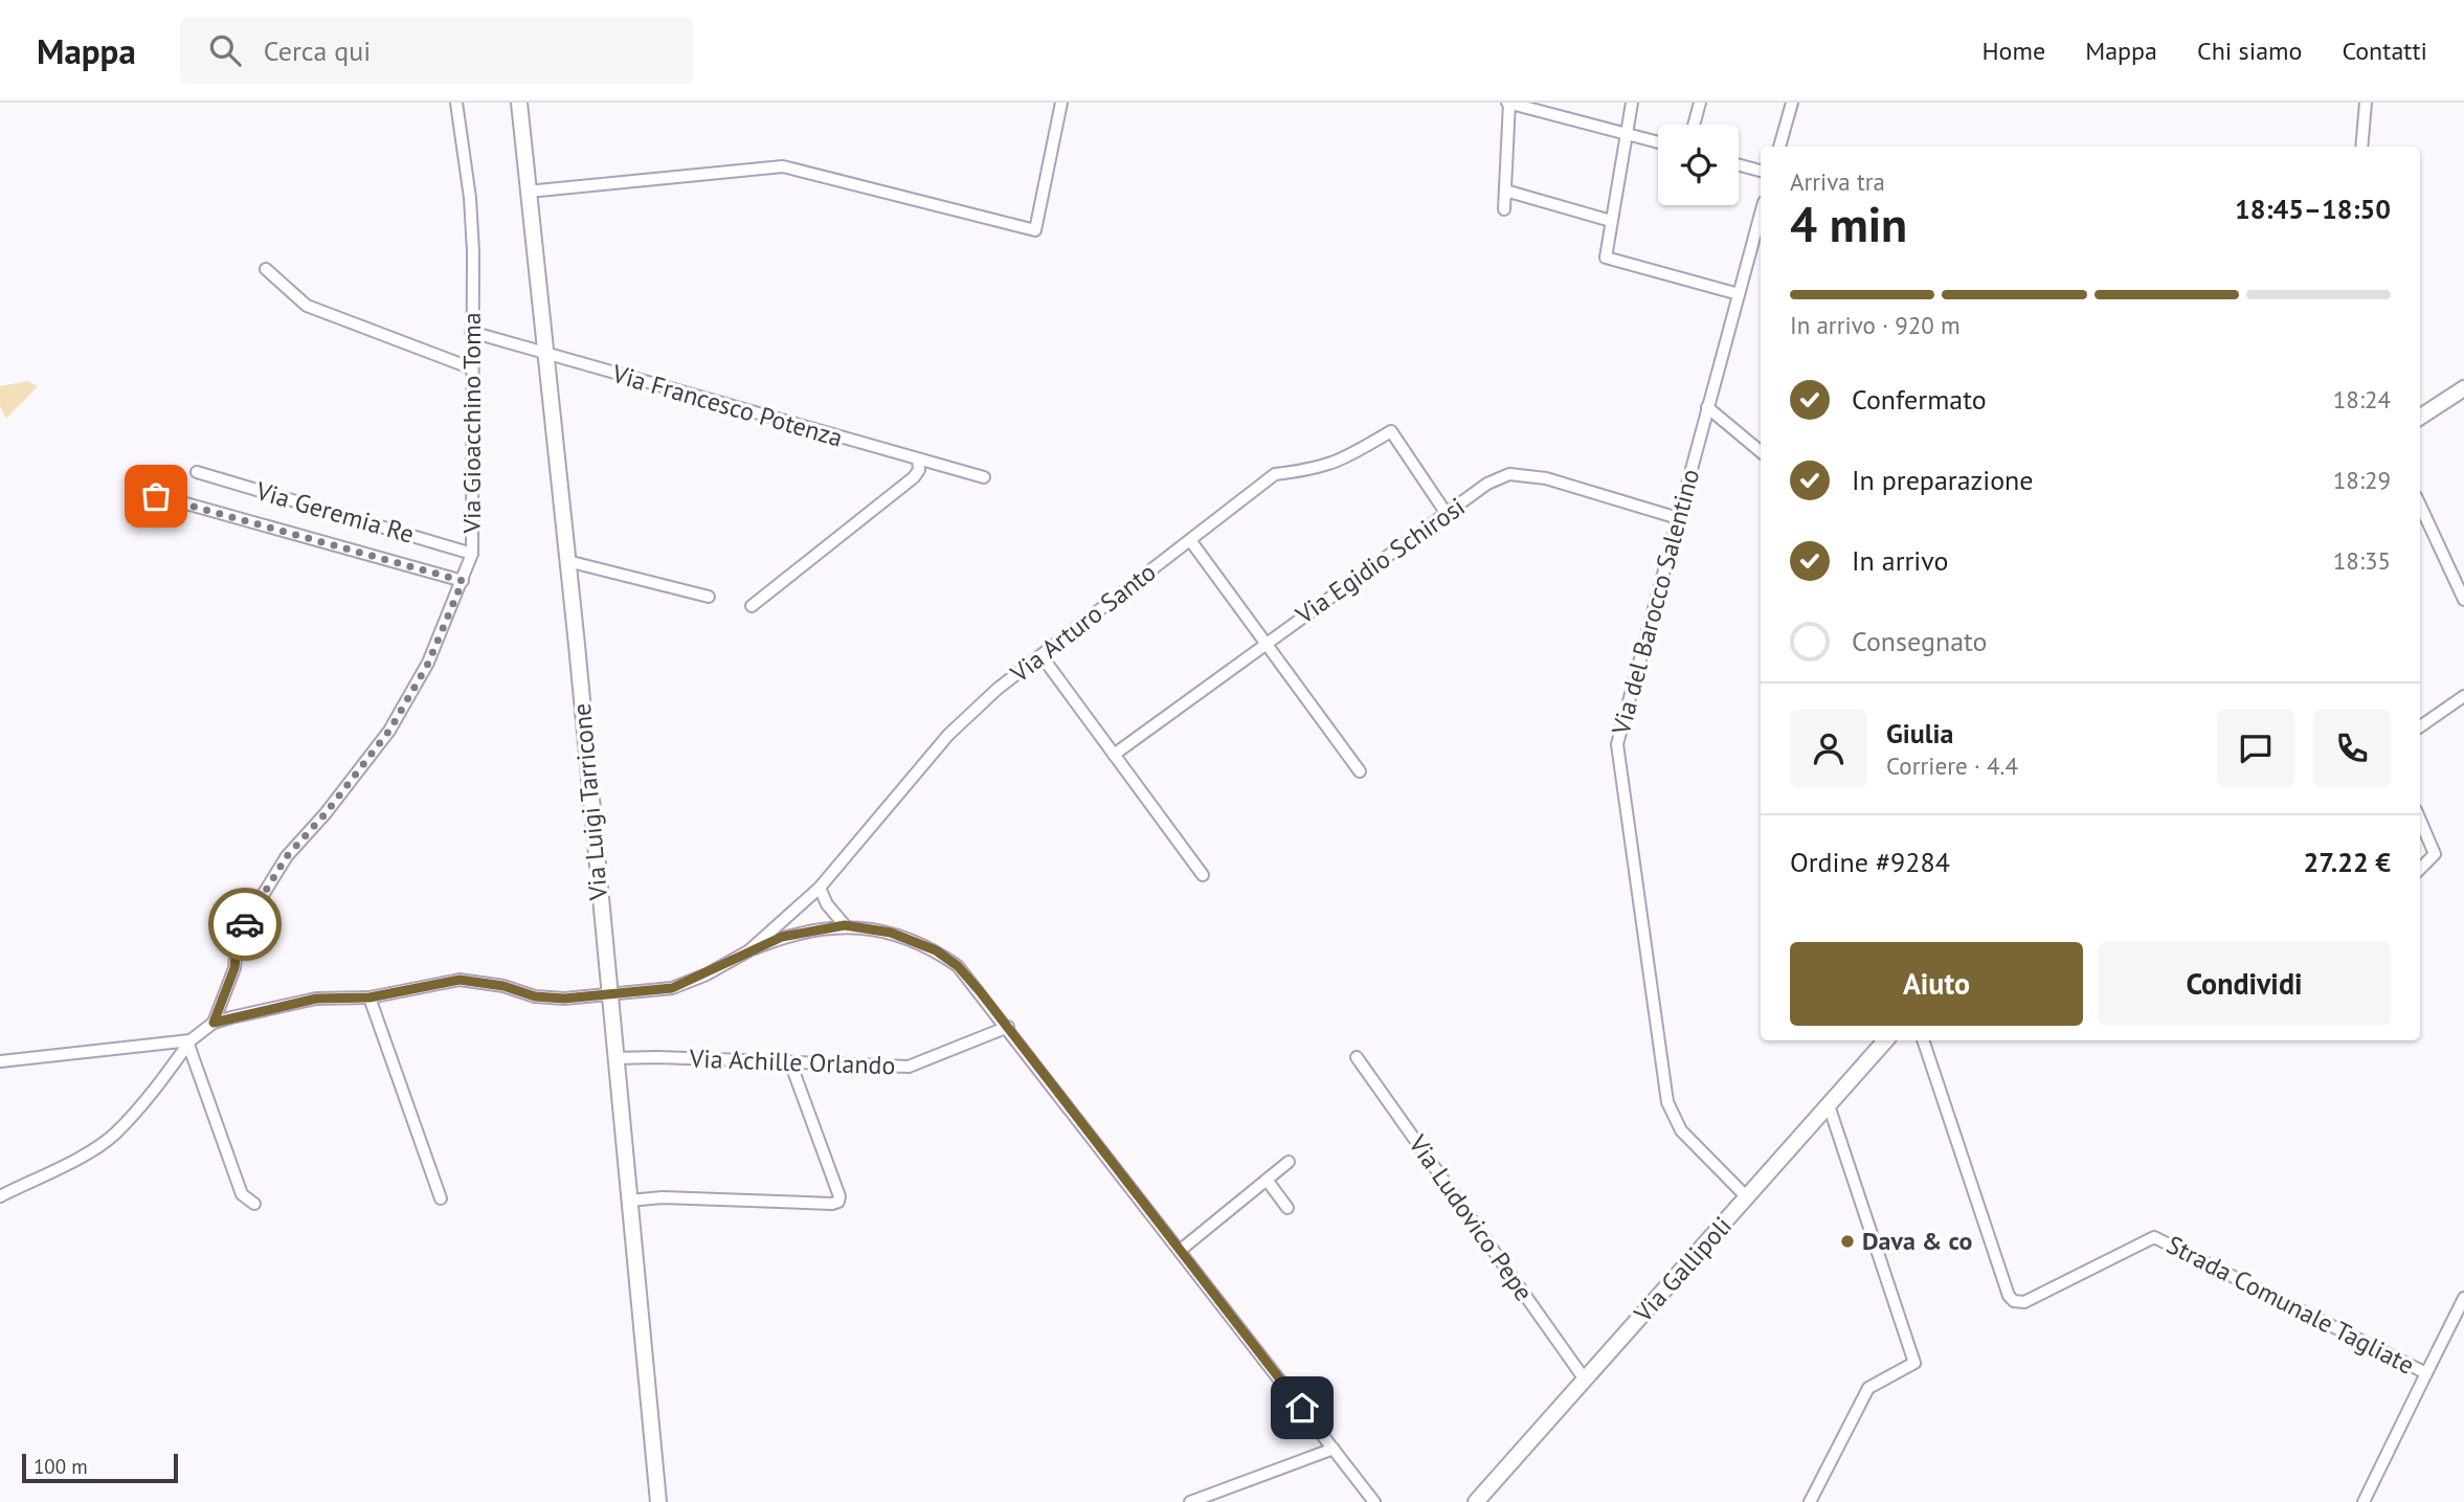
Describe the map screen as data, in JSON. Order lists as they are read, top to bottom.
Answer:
{
  "streets": {
    "main road": ["Via Luigi Tarricone", "Via Gallipoli"],
    "street": [
      "Via Francesco Potenza",
      "Via Gioacchino Toma",
      "Via Geremia Re",
      "Via Egidio Schirosi",
      "Via del Barocco Salentino",
      "Via Arturo Santo",
      "Via Achille Orlando",
      "Via Ludovico Pepe",
      "Strada Comunale Tagliate"
    ]
  },
  "crossings": [
    ["Via Francesco Potenza", "Via Gioacchino Toma"],
    ["Via Francesco Potenza", "Via Luigi Tarricone"],
    ["Via Gioacchino Toma", "Via Geremia Re"],
    ["Via Gioacchino Toma", "Via Arturo Santo"],
    ["Via Egidio Schirosi", "Via del Barocco Salentino"],
    ["Via Egidio Schirosi", "Via Arturo Santo"],
    ["Via del Barocco Salentino", "Via Gallipoli"],
    ["Via Arturo Santo", "Via Luigi Tarricone"],
    ["Via Arturo Santo", "Via Achille Orlando"],
    ["Via Luigi Tarricone", "Via Achille Orlando"],
    ["Via Ludovico Pepe", "Via Gallipoli"]
  ],
  "places": ["Dava & co"],
  "scale_bar": "100 m",
  "page": {
    "header": "Mappa",
    "search": "Cerca qui",
    "nav": [
      "Home",
      "Mappa",
      "Chi siamo",
      "Contatti"
    ],
    "heading": ["4 min", "Arriva tra", "18:45–18:50"],
    "panel": [
      "Giulia",
      "Corriere · 4.4",
      "Ordine #9284",
      "27.22 €"
    ],
    "bar": "In arrivo · 920 m",
    "list": [
      ["Confermato", "18:24"],
      ["In preparazione", "18:29"],
      ["In arrivo", "18:35"],
      "Consegnato"
    ],
    "buttons": ["Aiuto", "Condividi"],
    "scale": "100 m"
  }
}
